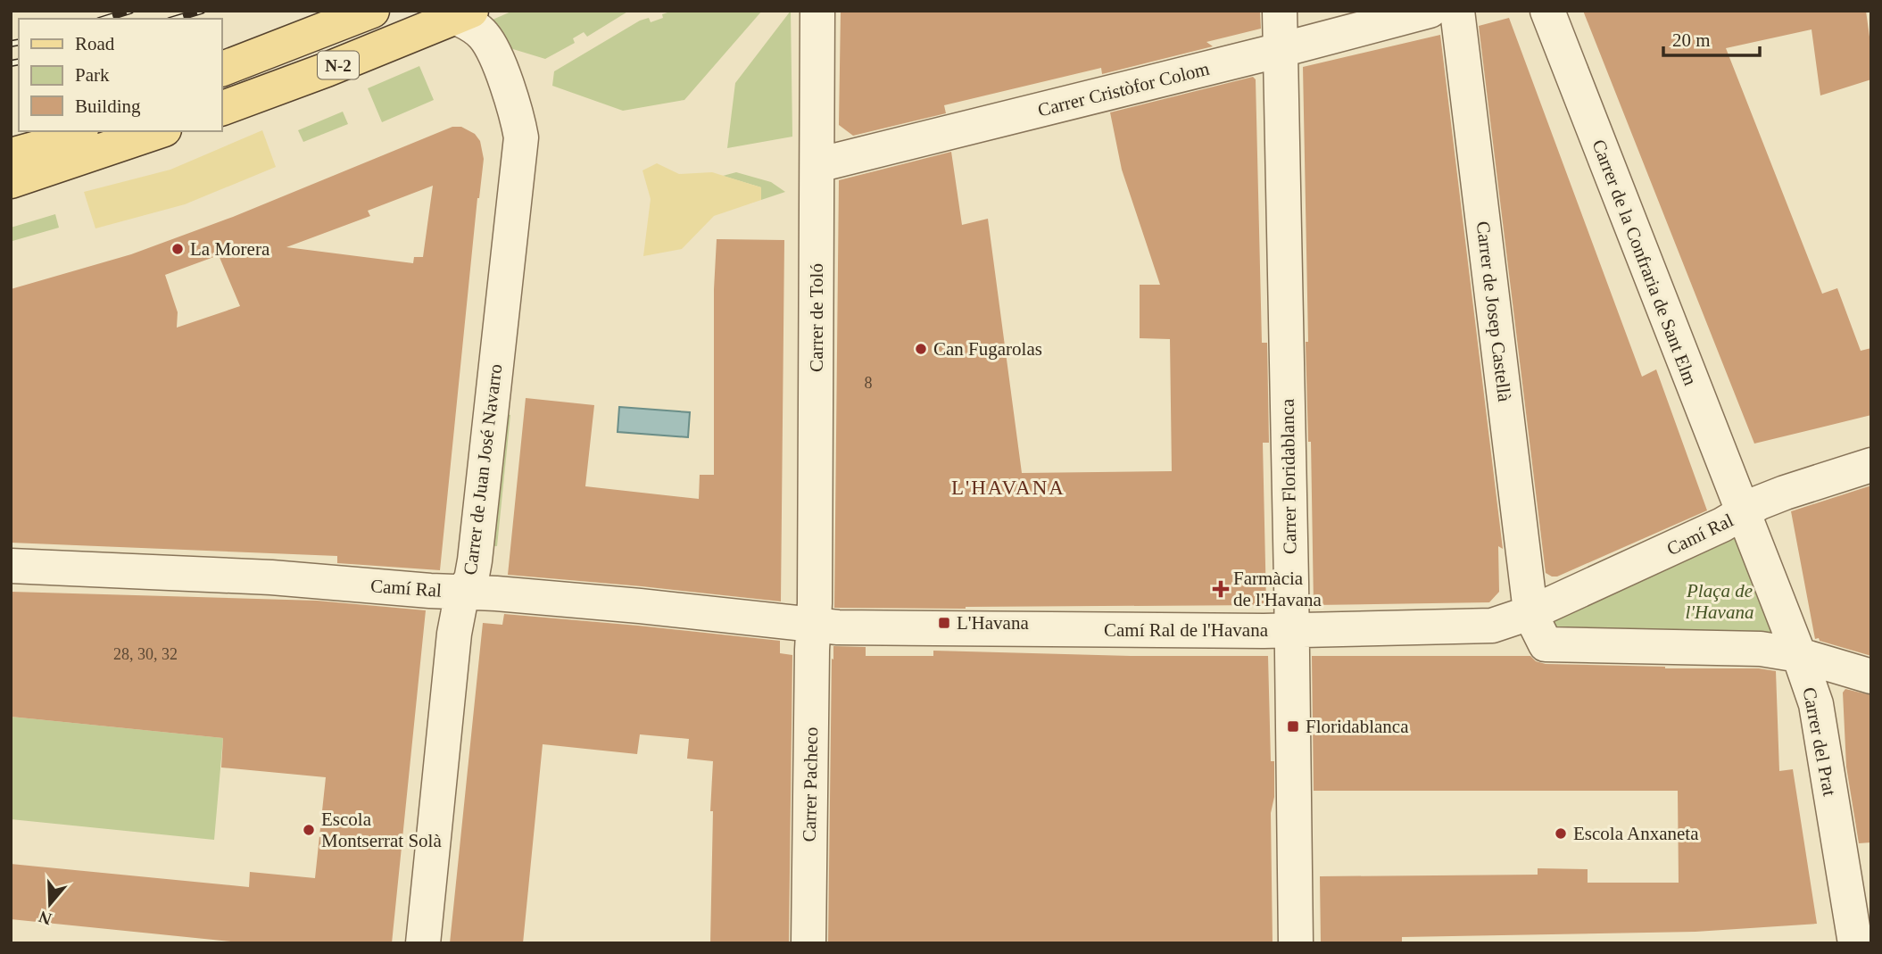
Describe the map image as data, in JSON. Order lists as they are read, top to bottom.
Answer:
{
  "streets": {
    "main road": ["N-2"],
    "street": [
      "Carrer Cristòfor Colom",
      "Carrer de la Confraria de Sant Elm",
      "Carrer de Josep Castellà",
      "Carrer de Toló",
      "Carrer de Juan José Navarro",
      "Carrer Floridablanca",
      "Camí Ral",
      "Camí Ral de l'Havana",
      "Carrer del Prat",
      "Carrer Pacheco"
    ]
  },
  "crossings": [
    ["N-2", "Carrer de Juan José Navarro"],
    ["Carrer Cristòfor Colom", "Carrer de Toló"],
    ["Carrer Cristòfor Colom", "Carrer Floridablanca"],
    ["Carrer de la Confraria de Sant Elm", "Camí Ral"],
    ["Carrer de la Confraria de Sant Elm", "Carrer del Prat"],
    ["Carrer de Josep Castellà", "Camí Ral"],
    ["Carrer de Josep Castellà", "Camí Ral de l'Havana"],
    ["Carrer de Toló", "Camí Ral"],
    ["Carrer de Toló", "Camí Ral de l'Havana"],
    ["Carrer de Toló", "Carrer Pacheco"],
    ["Carrer de Juan José Navarro", "Camí Ral"],
    ["Carrer Floridablanca", "Camí Ral de l'Havana"],
    ["Camí Ral", "Camí Ral de l'Havana"],
    ["Camí Ral", "Carrer del Prat"],
    ["Camí Ral", "Carrer Pacheco"],
    ["Camí Ral de l'Havana", "Carrer Pacheco"]
  ],
  "districts": ["L'HAVANA"],
  "parks": ["Plaça de l'Havana"],
  "places": {
    "other": [
      "La Morera",
      "Can Fugarolas",
      "Escola Montserrat Solà",
      "Escola Anxaneta"
    ],
    "health": ["Farmàcia de l'Havana"],
    "transit": ["L'Havana", "Floridablanca"]
  },
  "house_numbers": ["8", "28, 30, 32"],
  "legend": ["Road", "Park", "Building"],
  "scale_bar": "20 m",
  "north": "bottom"
}
